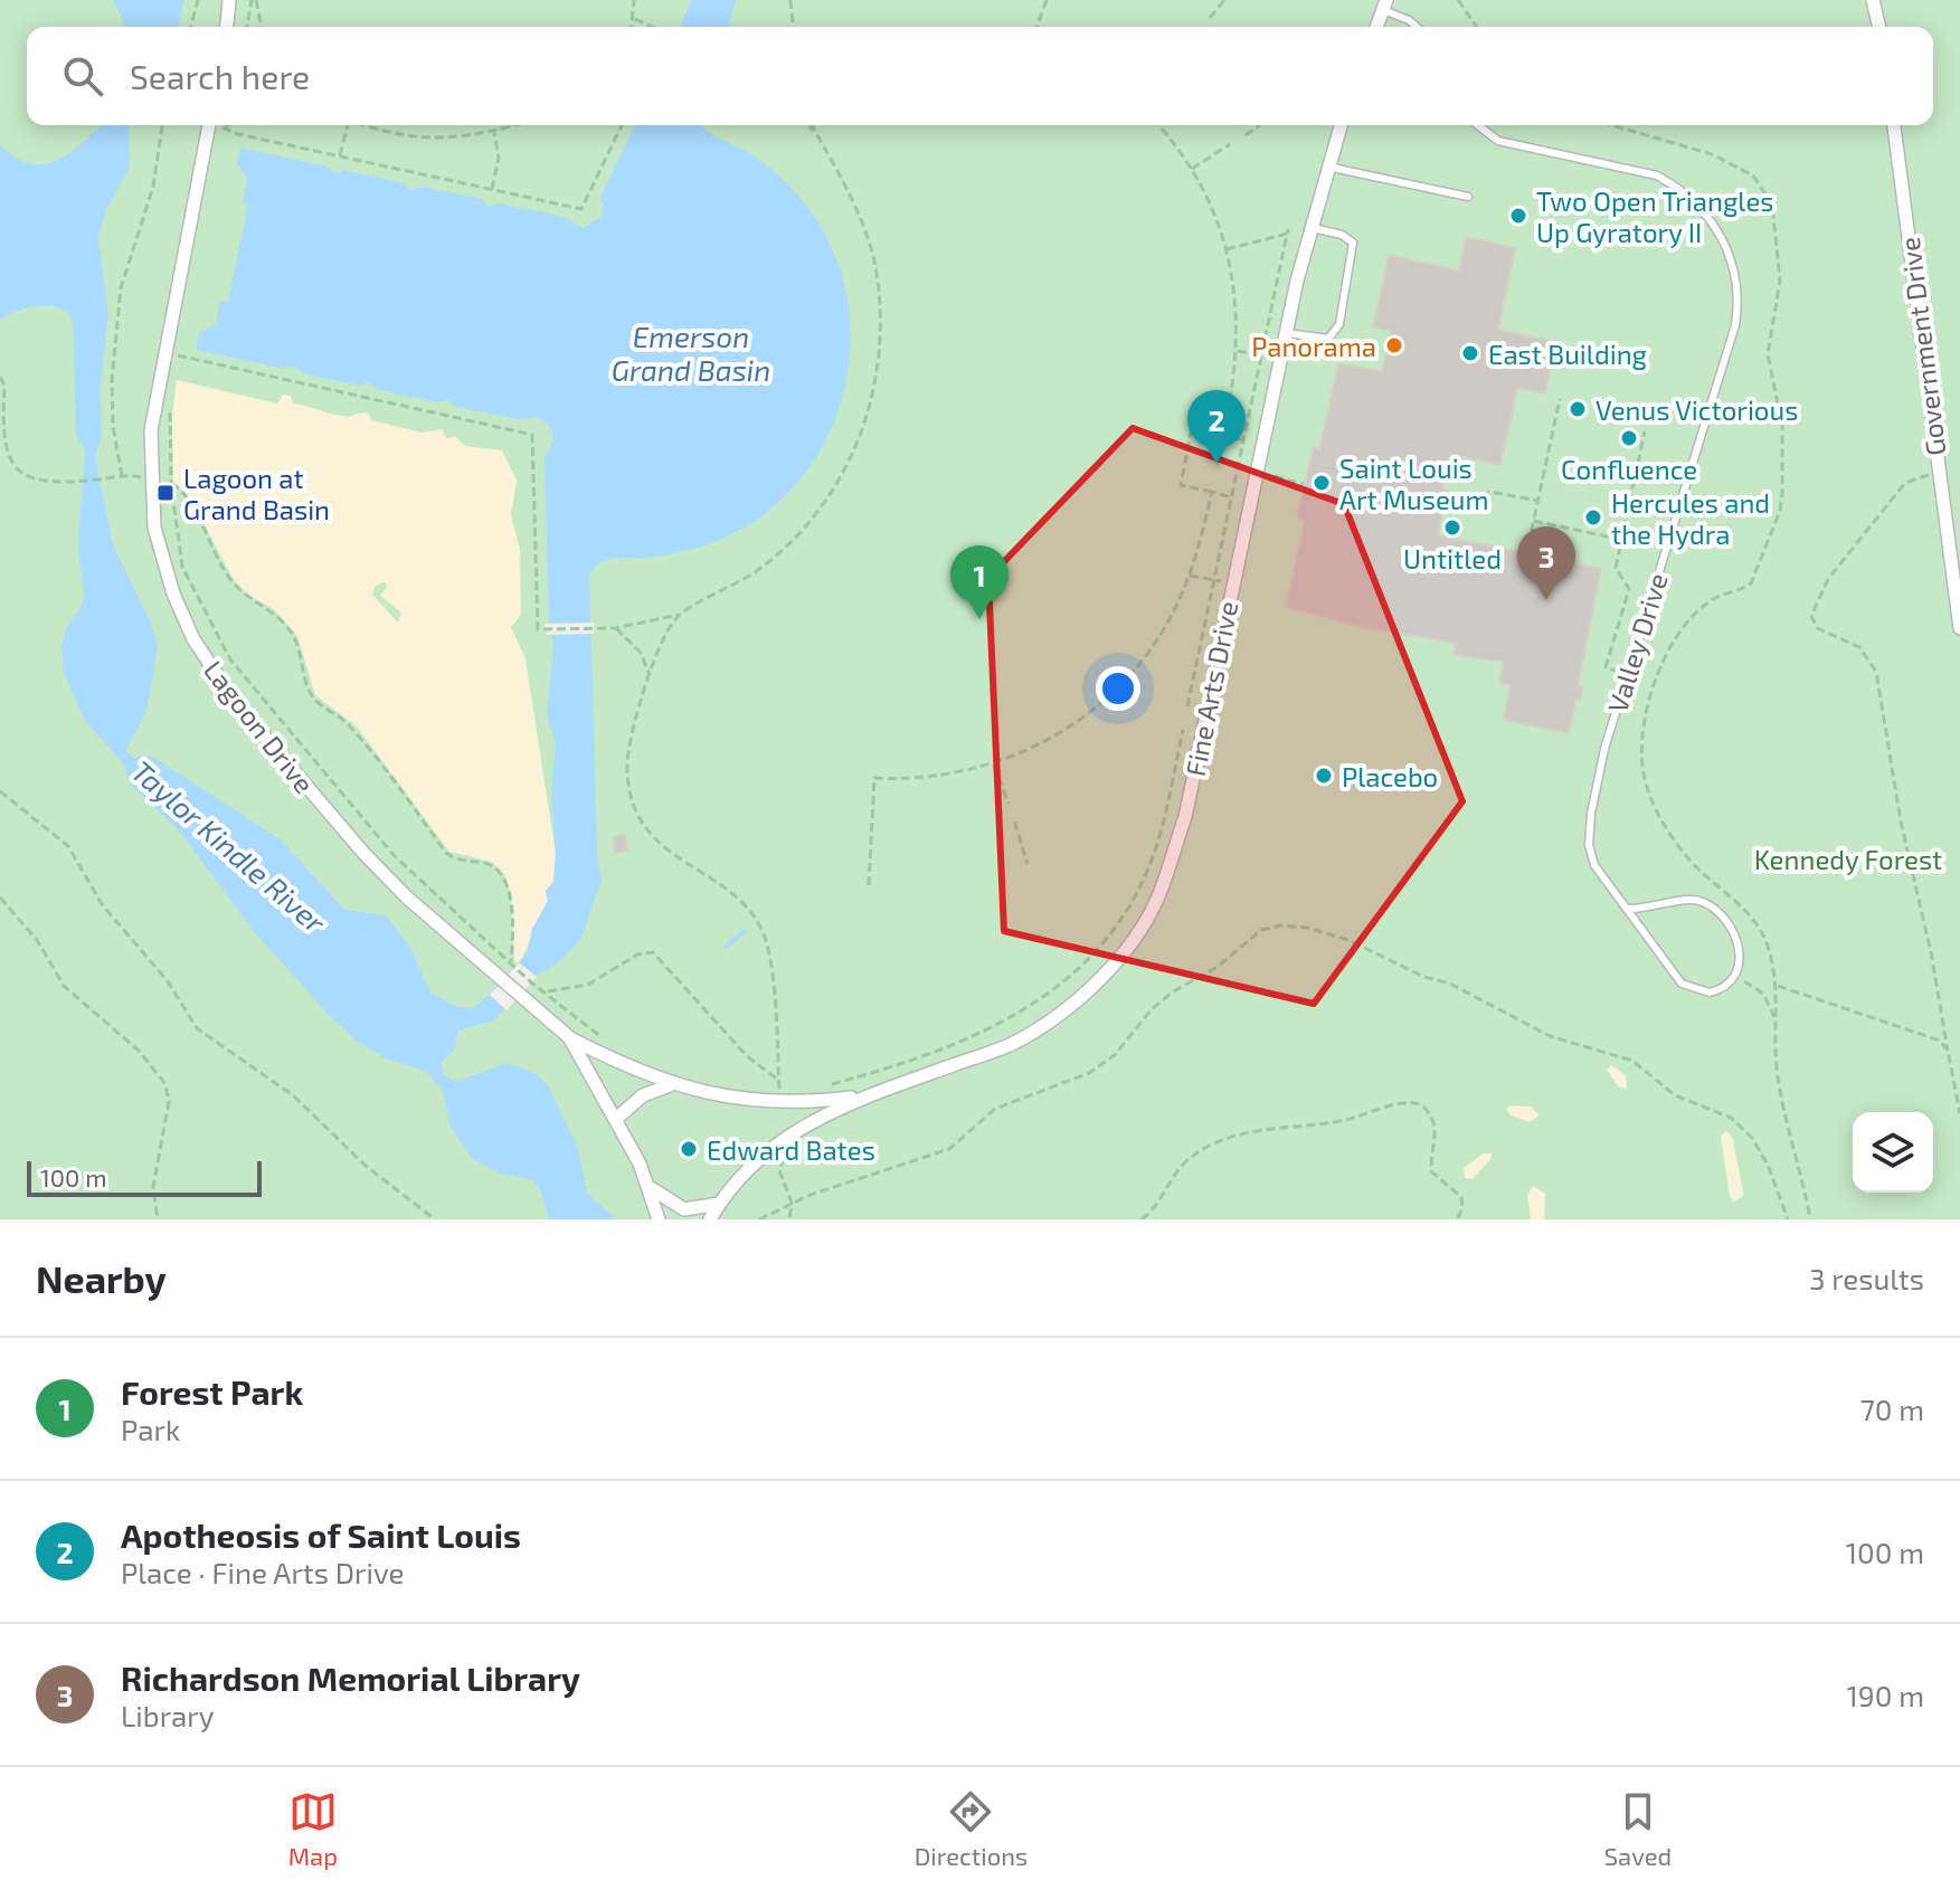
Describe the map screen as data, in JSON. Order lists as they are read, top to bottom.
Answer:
{
  "streets": {
    "street": ["Government Drive", "Fine Arts Drive", "Lagoon Drive"],
    "lane": ["Valley Drive"]
  },
  "crossings": [
    ["Fine Arts Drive", "Lagoon Drive"]
  ],
  "water": ["Emerson Grand Basin", "Taylor Kindle River"],
  "parks": ["Kennedy Forest"],
  "places": {
    "other": [
      "Two Open Triangles Up Gyratory II",
      "Panorama",
      "East Building",
      "Venus Victorious",
      "Confluence",
      "Saint Louis Art Museum",
      "Hercules and the Hydra",
      "Untitled",
      "Placebo",
      "Edward Bates"
    ],
    "transit": ["Lagoon at Grand Basin"]
  },
  "scale_bar": "100 m",
  "page": {
    "search": "Search here",
    "pins": ["2", "3", "1"],
    "scale": "100 m",
    "heading": ["Nearby", "3 results"],
    "list": [
      {
        "mark": "1",
        "name": "Forest Park",
        "note": "Park",
        "value": "70 m"
      },
      {
        "mark": "2",
        "name": "Apotheosis of Saint Louis",
        "note": "Place · Fine Arts Drive",
        "value": "100 m"
      },
      {
        "mark": "3",
        "name": "Richardson Memorial Library",
        "note": "Library",
        "value": "190 m"
      }
    ],
    "nav": ["Map", "Directions", "Saved"]
  }
}
